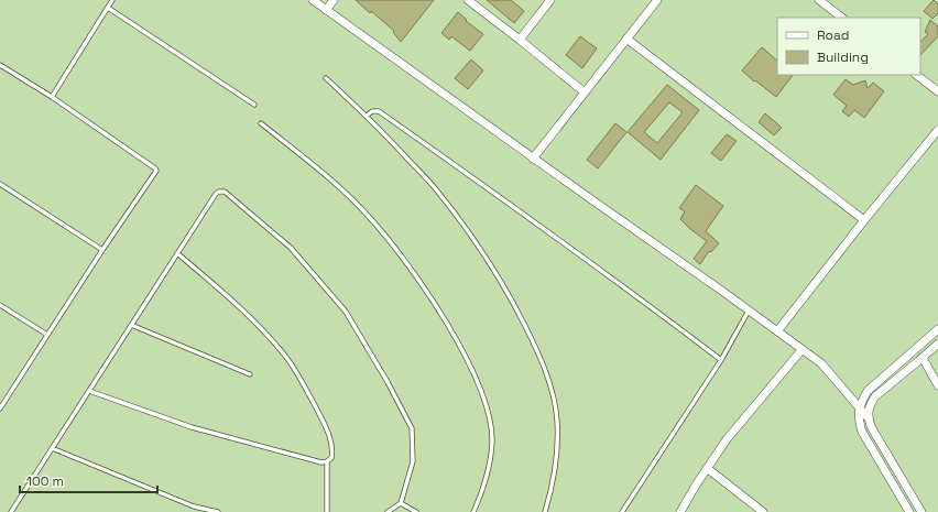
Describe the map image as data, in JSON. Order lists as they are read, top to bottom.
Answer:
{
  "legend": ["Road", "Building"],
  "scale_bar": "100 m"
}
